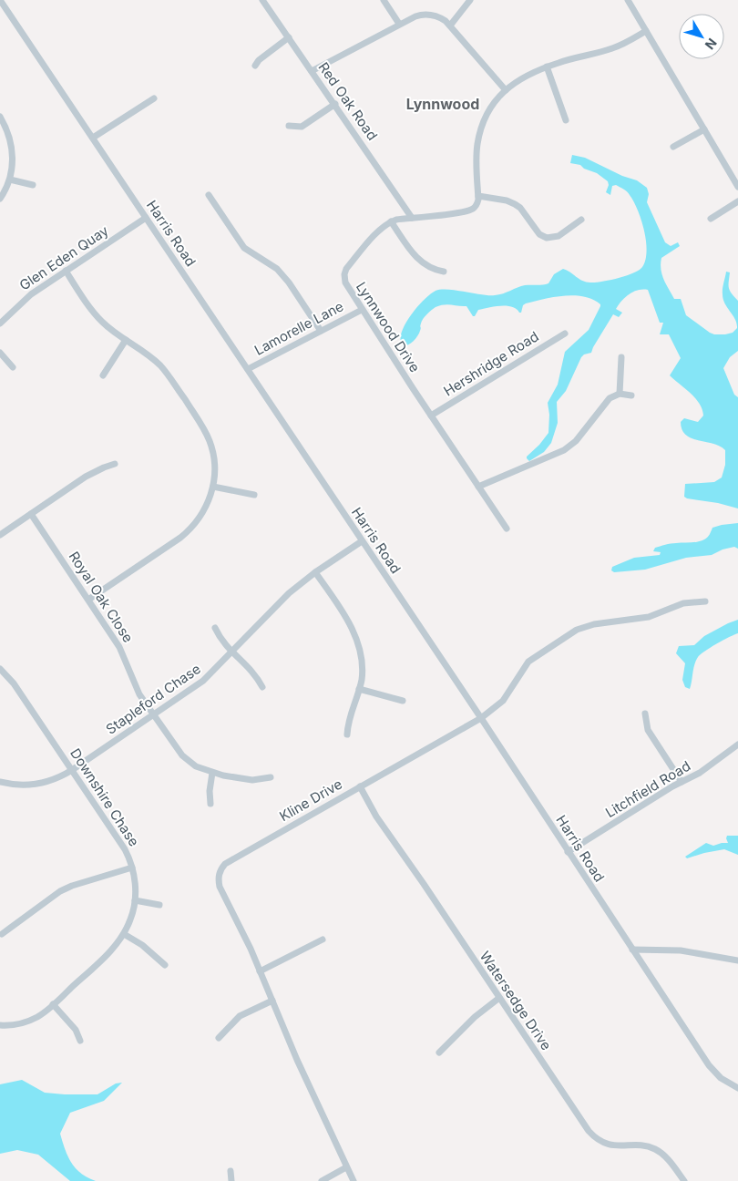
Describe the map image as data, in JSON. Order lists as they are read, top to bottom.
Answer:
{
  "streets": {
    "street": [
      "Red Oak Road",
      "Harris Road",
      "Glen Eden Quay",
      "Lynnwood Drive",
      "Lamorelle Lane",
      "Hershridge Road",
      "Royal Oak Close",
      "Stapleford Chase",
      "Litchfield Road",
      "Downshire Chase",
      "Kline Drive",
      "Watersedge Drive"
    ]
  },
  "crossings": [
    ["Harris Road", "Glen Eden Quay"],
    ["Harris Road", "Lamorelle Lane"],
    ["Harris Road", "Stapleford Chase"],
    ["Harris Road", "Litchfield Road"],
    ["Harris Road", "Kline Drive"],
    ["Lynnwood Drive", "Lamorelle Lane"],
    ["Lynnwood Drive", "Hershridge Road"],
    ["Royal Oak Close", "Stapleford Chase"],
    ["Stapleford Chase", "Downshire Chase"],
    ["Kline Drive", "Watersedge Drive"]
  ],
  "districts": ["Lynnwood"],
  "north": "bottom right"
}
